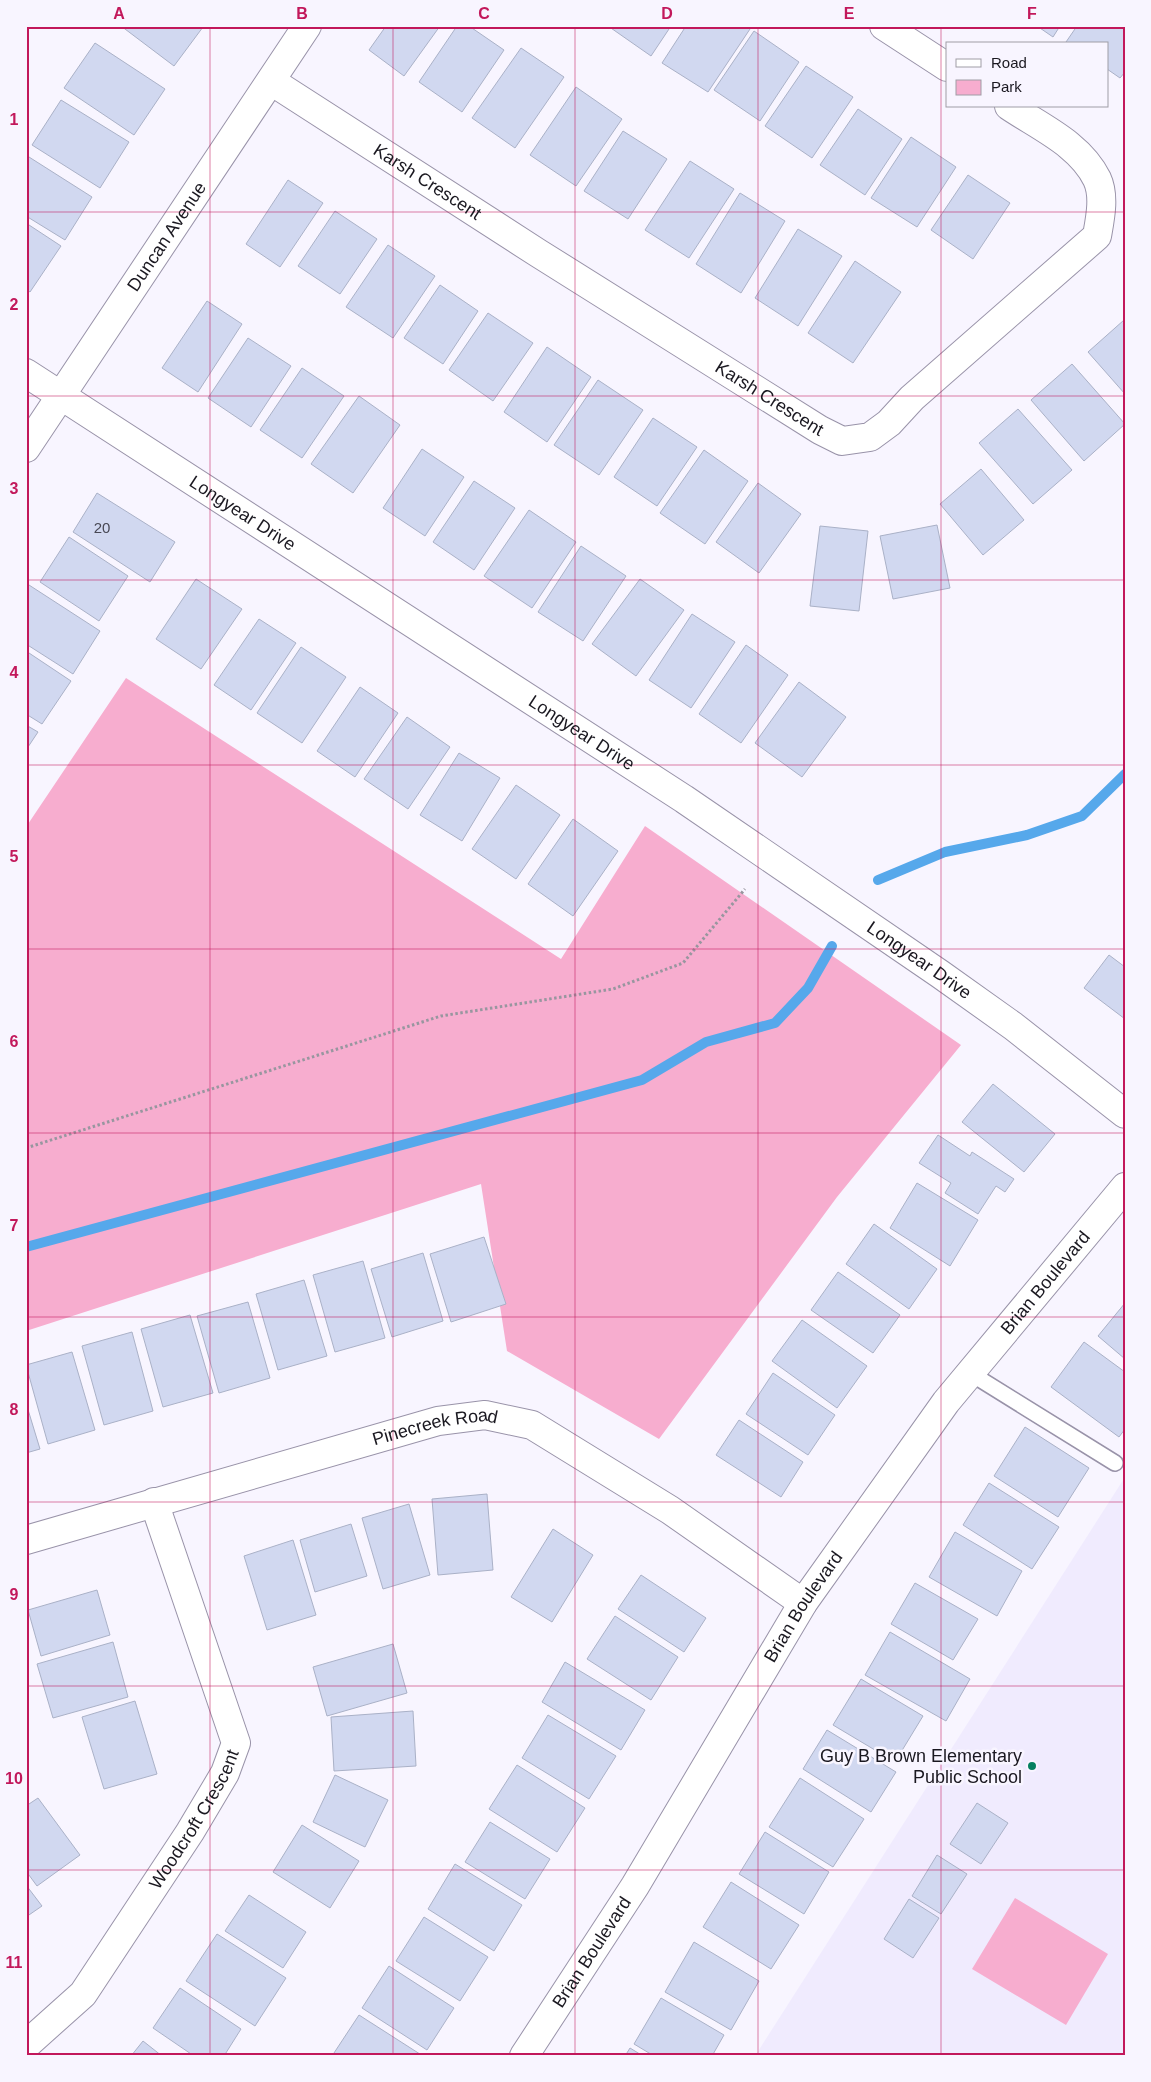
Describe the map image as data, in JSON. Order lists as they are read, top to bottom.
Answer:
{
  "streets": {
    "street": [
      "Karsh Crescent",
      "Duncan Avenue",
      "Longyear Drive",
      "Brian Boulevard",
      "Pinecreek Road",
      "Woodcroft Crescent"
    ]
  },
  "crossings": [
    ["Karsh Crescent", "Duncan Avenue"],
    ["Duncan Avenue", "Longyear Drive"],
    ["Brian Boulevard", "Pinecreek Road"],
    ["Pinecreek Road", "Woodcroft Crescent"]
  ],
  "places": ["Guy B Brown Elementary Public School"],
  "house_numbers": ["20"],
  "legend": ["Road", "Park"],
  "grid": {
    "columns": [
      "A",
      "B",
      "C",
      "D",
      "E",
      "F"
    ],
    "rows": [
      "1",
      "2",
      "3",
      "4",
      "5",
      "6",
      "7",
      "8",
      "9",
      "10",
      "11"
    ]
  }
}
